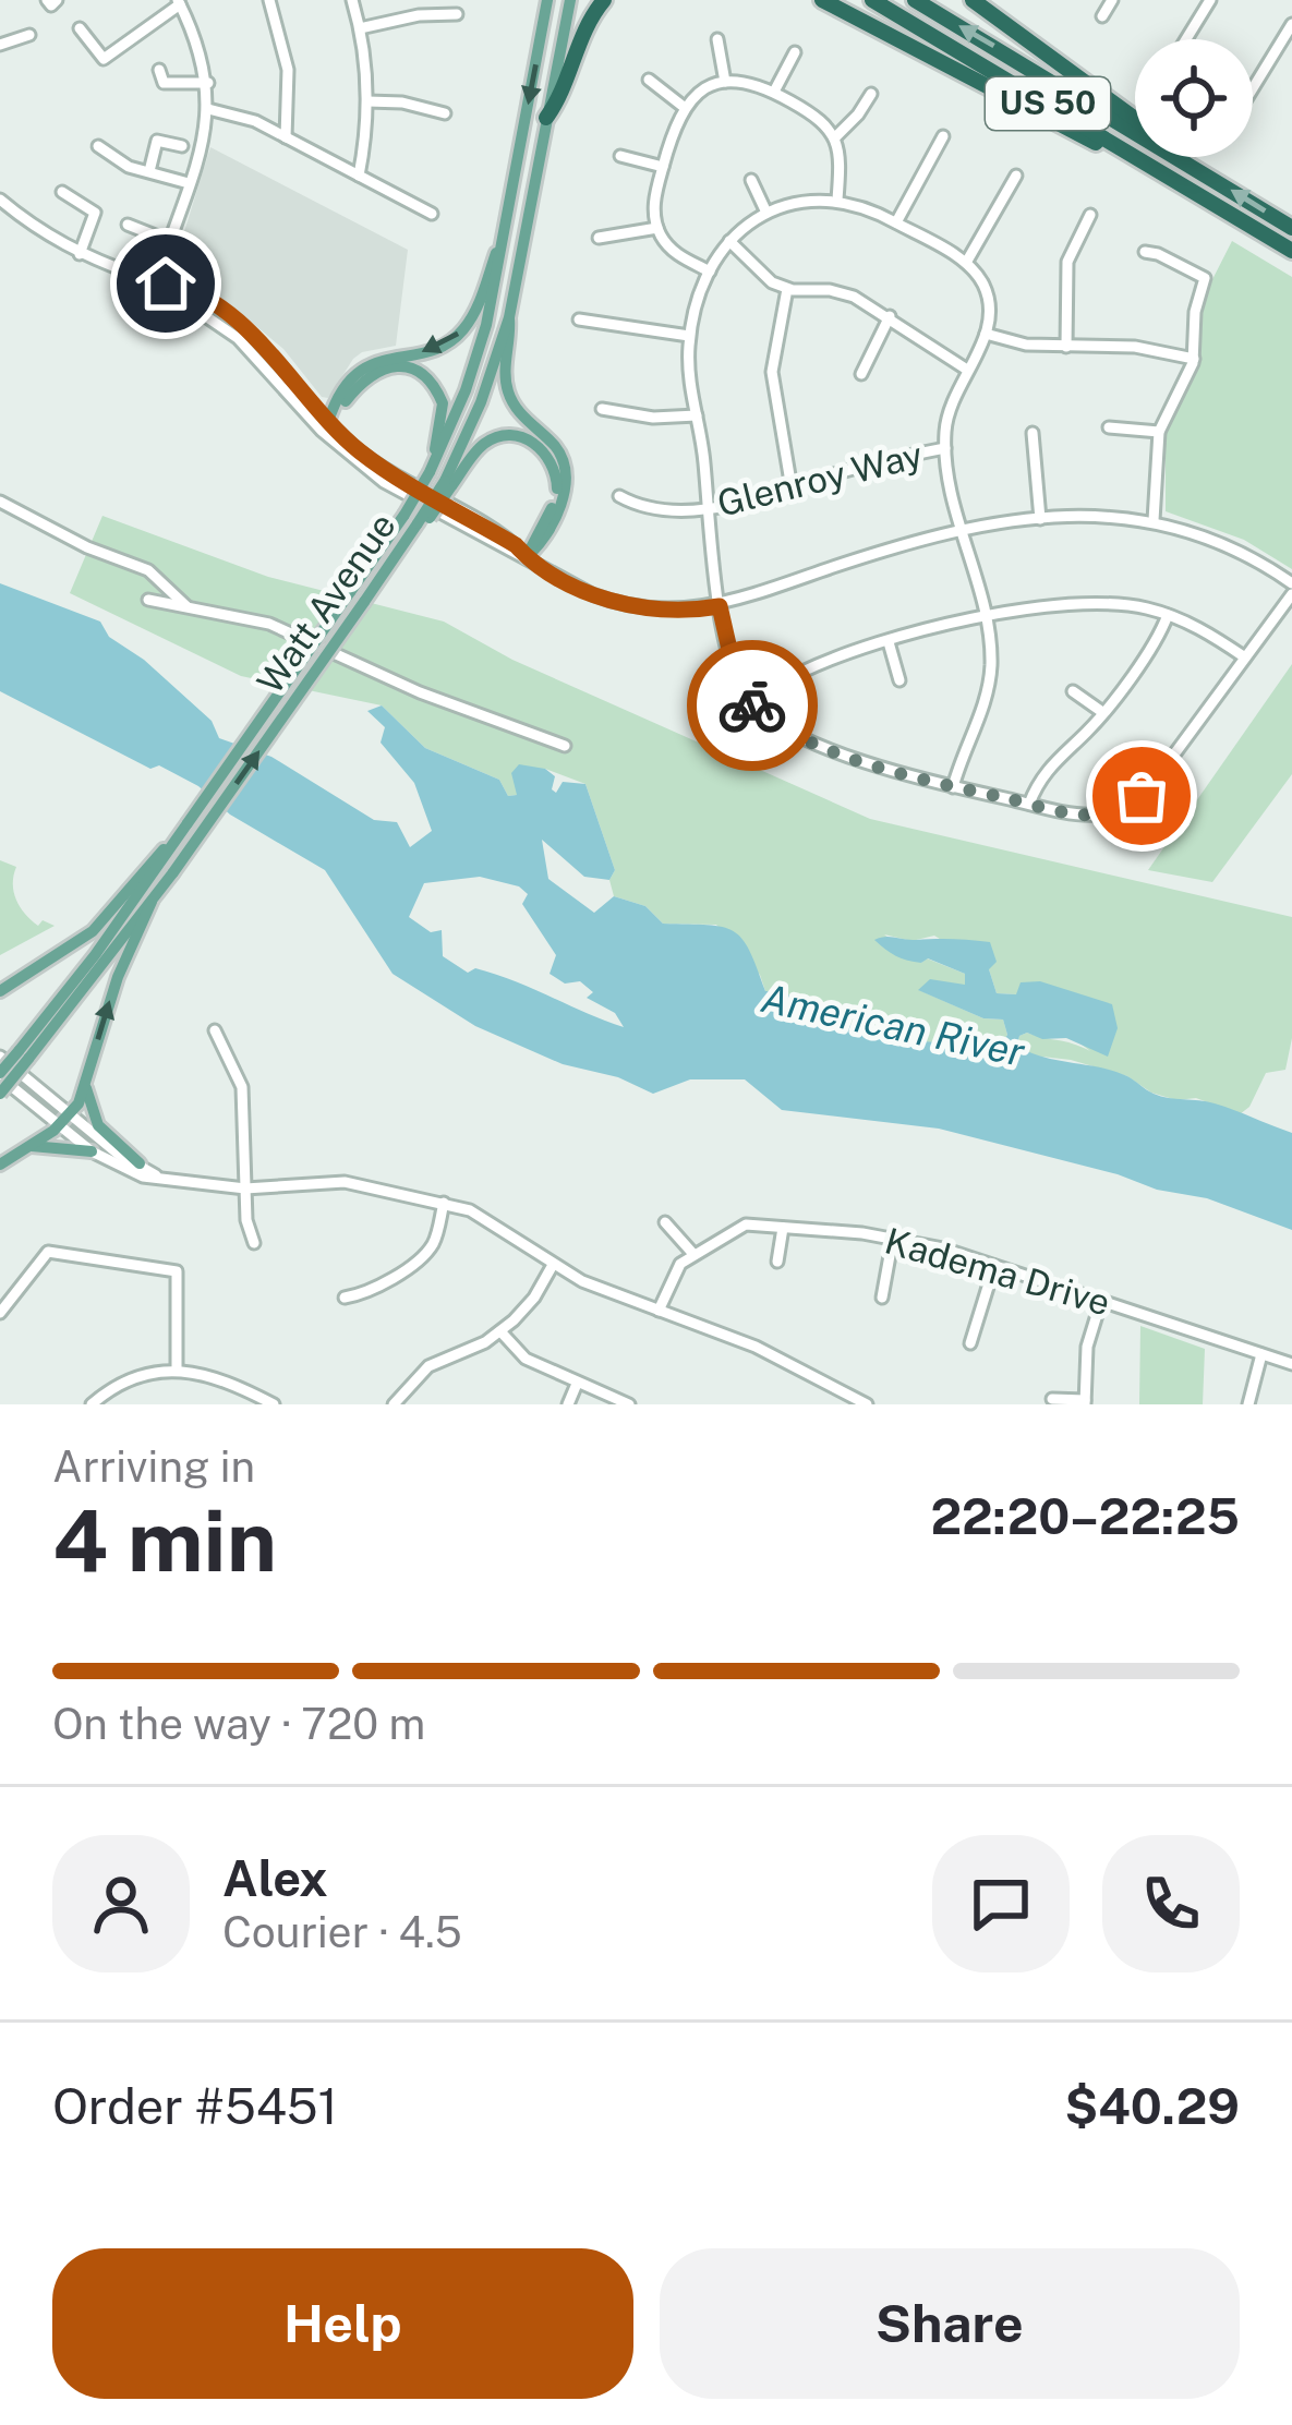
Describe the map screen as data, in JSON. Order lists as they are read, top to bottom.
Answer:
{
  "streets": {
    "highway": ["US 50"],
    "main road": ["Watt Avenue"],
    "street": ["Glenroy Way", "Kadema Drive"]
  },
  "water": ["American River"],
  "page": {
    "heading": ["4 min", "Arriving in", "22:20–22:25"],
    "panel": [
      "Alex",
      "Courier · 4.5",
      "Order #5451",
      "$40.29"
    ],
    "bar": "On the way · 720 m",
    "buttons": ["Help", "Share"]
  }
}
